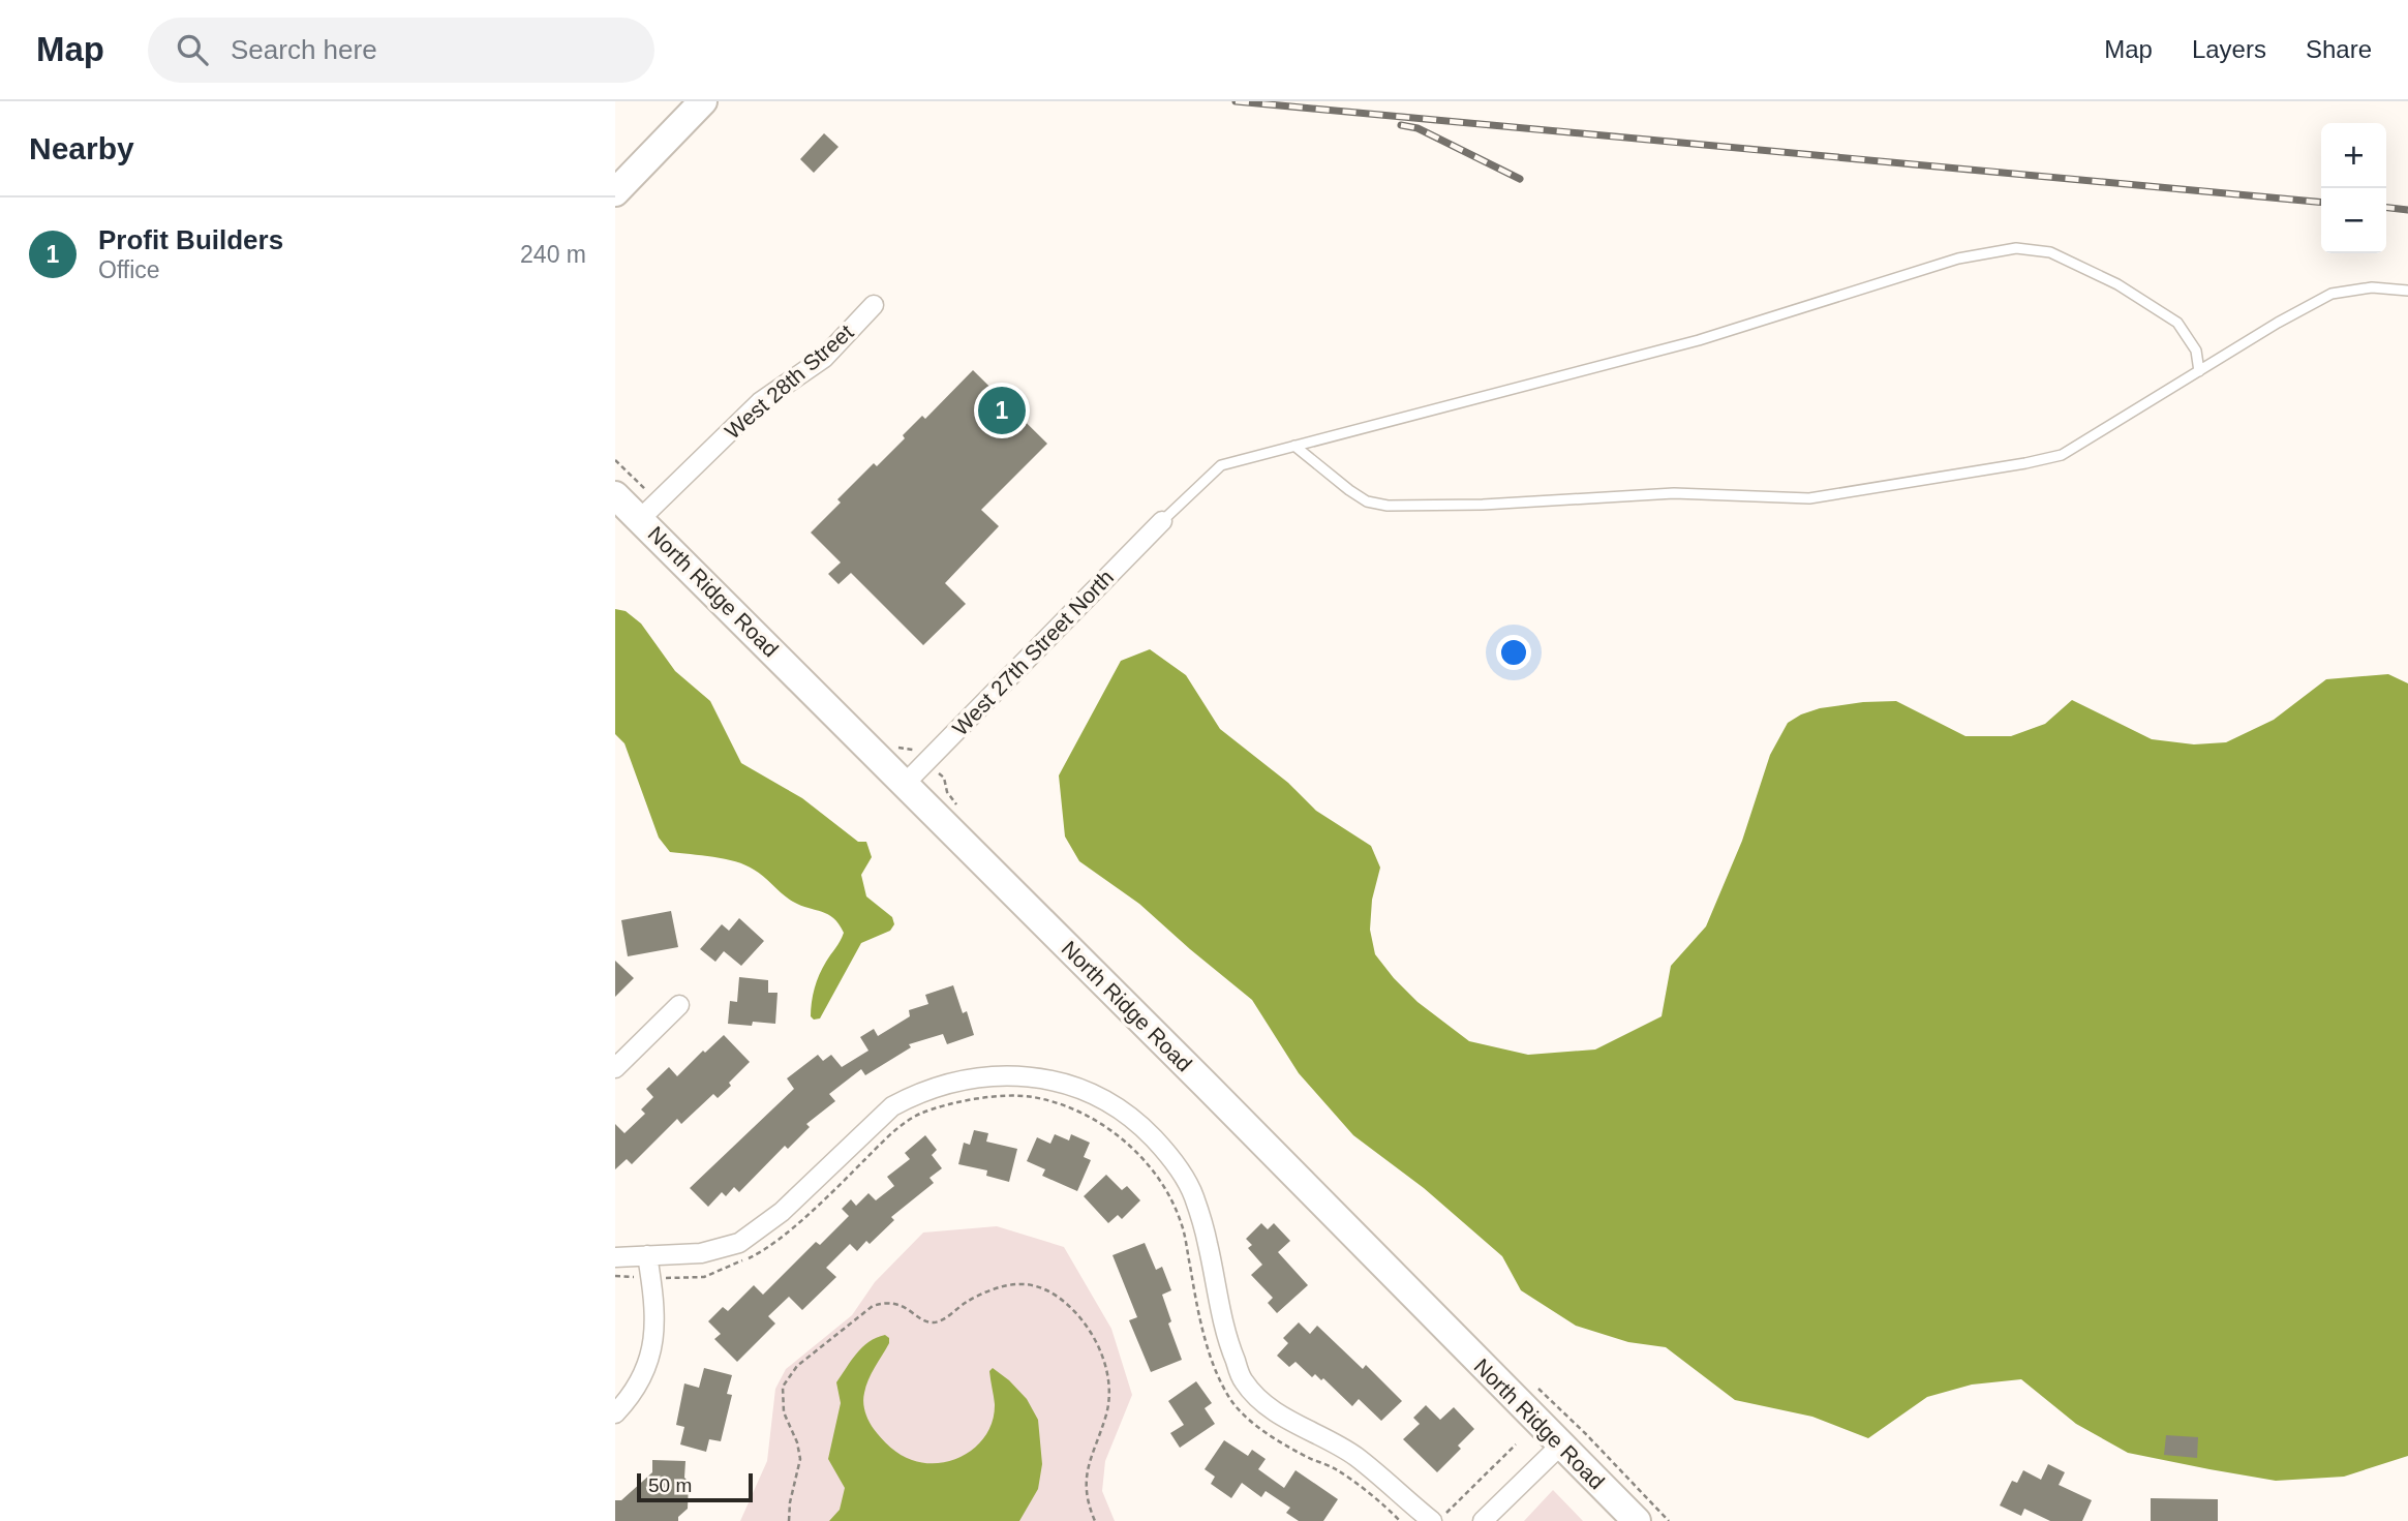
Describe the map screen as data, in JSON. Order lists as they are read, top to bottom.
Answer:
{
  "streets": {
    "main road": ["North Ridge Road"],
    "street": ["West 28th Street", "West 27th Street North"]
  },
  "crossings": [
    ["West 28th Street", "North Ridge Road"],
    ["North Ridge Road", "West 27th Street North"]
  ],
  "scale_bar": "50 m",
  "page": {
    "header": "Map",
    "search": "Search here",
    "nav": ["Map", "Layers", "Share"],
    "heading": "Nearby",
    "map_buttons": ["+", "−"],
    "list": [
      {
        "mark": "1",
        "name": "Profit Builders",
        "note": "Office",
        "value": "240 m"
      }
    ],
    "pins": "1",
    "scale": "50 m"
  }
}
